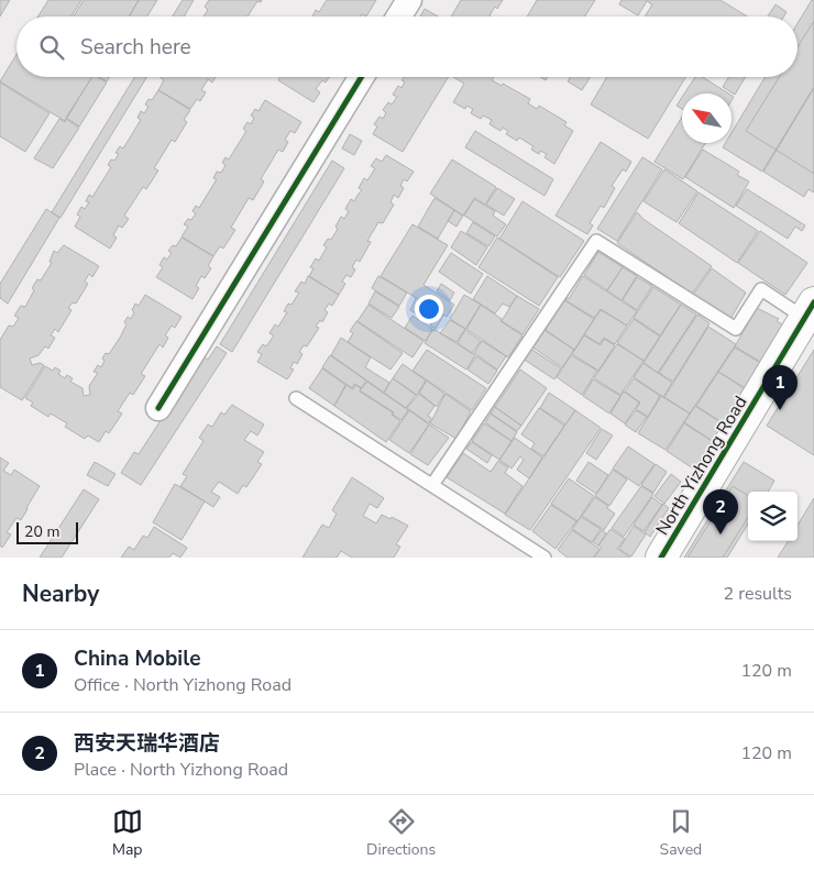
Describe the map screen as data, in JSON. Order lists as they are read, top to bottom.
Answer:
{
  "streets": {
    "street": ["North Yizhong Road"]
  },
  "scale_bar": "20 m",
  "north": "top left",
  "page": {
    "search": "Search here",
    "pins": ["1", "2"],
    "scale": "20 m",
    "heading": ["Nearby", "2 results"],
    "list": [
      {
        "mark": "1",
        "name": "China Mobile",
        "note": "Office · North Yizhong Road",
        "value": "120 m"
      },
      {
        "mark": "2",
        "name": "西安天瑞华酒店",
        "note": "Place · North Yizhong Road",
        "value": "120 m"
      }
    ],
    "nav": ["Map", "Directions", "Saved"]
  }
}
